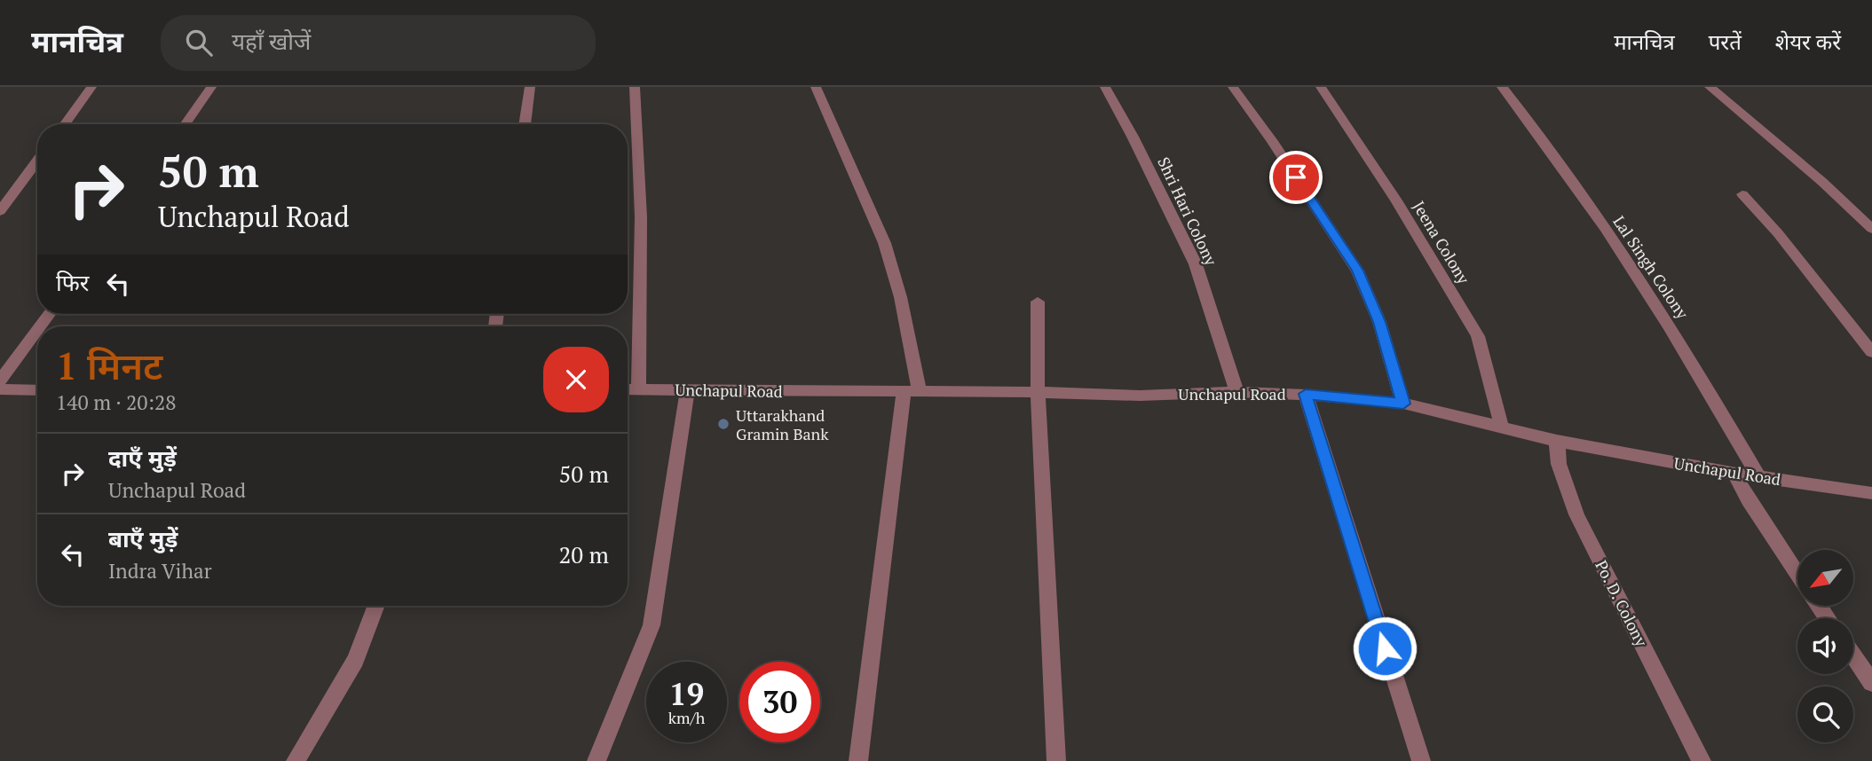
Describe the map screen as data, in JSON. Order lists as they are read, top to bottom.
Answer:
{
  "streets": {
    "street": [
      "Shri Hari Colony",
      "Jeena Colony",
      "Lal Singh Colony",
      "Unchapul Road",
      "Po. D. Colony"
    ]
  },
  "crossings": [
    ["Shri Hari Colony", "Unchapul Road"],
    ["Jeena Colony", "Unchapul Road"],
    ["Lal Singh Colony", "Unchapul Road"],
    ["Unchapul Road", "Po. D. Colony"]
  ],
  "places": ["Uttarakhand Gramin Bank"],
  "north": "bottom left",
  "page": {
    "header": "मानचित्र",
    "search": "यहाँ खोजें",
    "nav": ["मानचित्र", "परतें", "शेयर करें"],
    "turn": ["50 m", "Unchapul Road"],
    "then": "फिर",
    "heading": ["1 मिनट", "140 m · 20:28"],
    "list": [
      {
        "name": "दाएँ मुड़ें",
        "note": "Unchapul Road",
        "value": "50 m"
      },
      {
        "name": "बाएँ मुड़ें",
        "note": "Indra Vihar",
        "value": "20 m"
      }
    ],
    "speed": "19 km/h",
    "limit": "30"
  }
}
